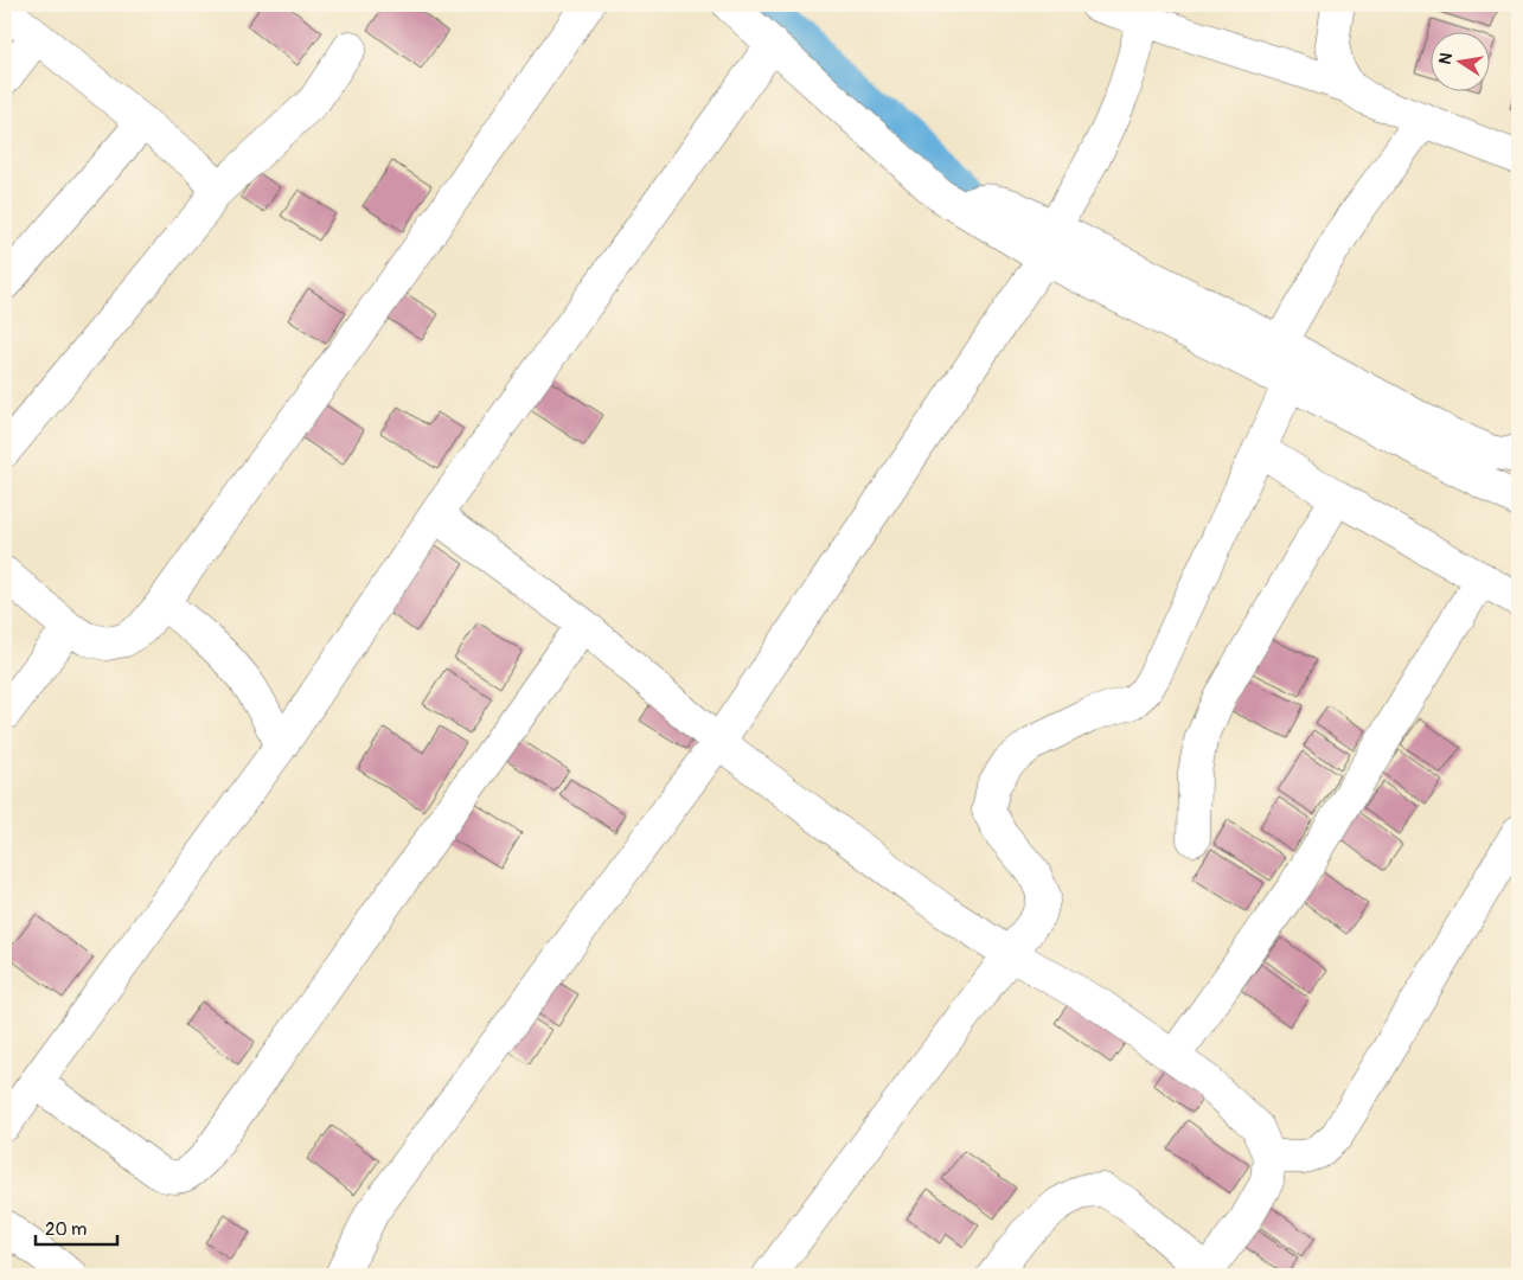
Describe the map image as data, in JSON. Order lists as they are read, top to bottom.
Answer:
{
  "scale_bar": "20 m",
  "north": "left"
}
